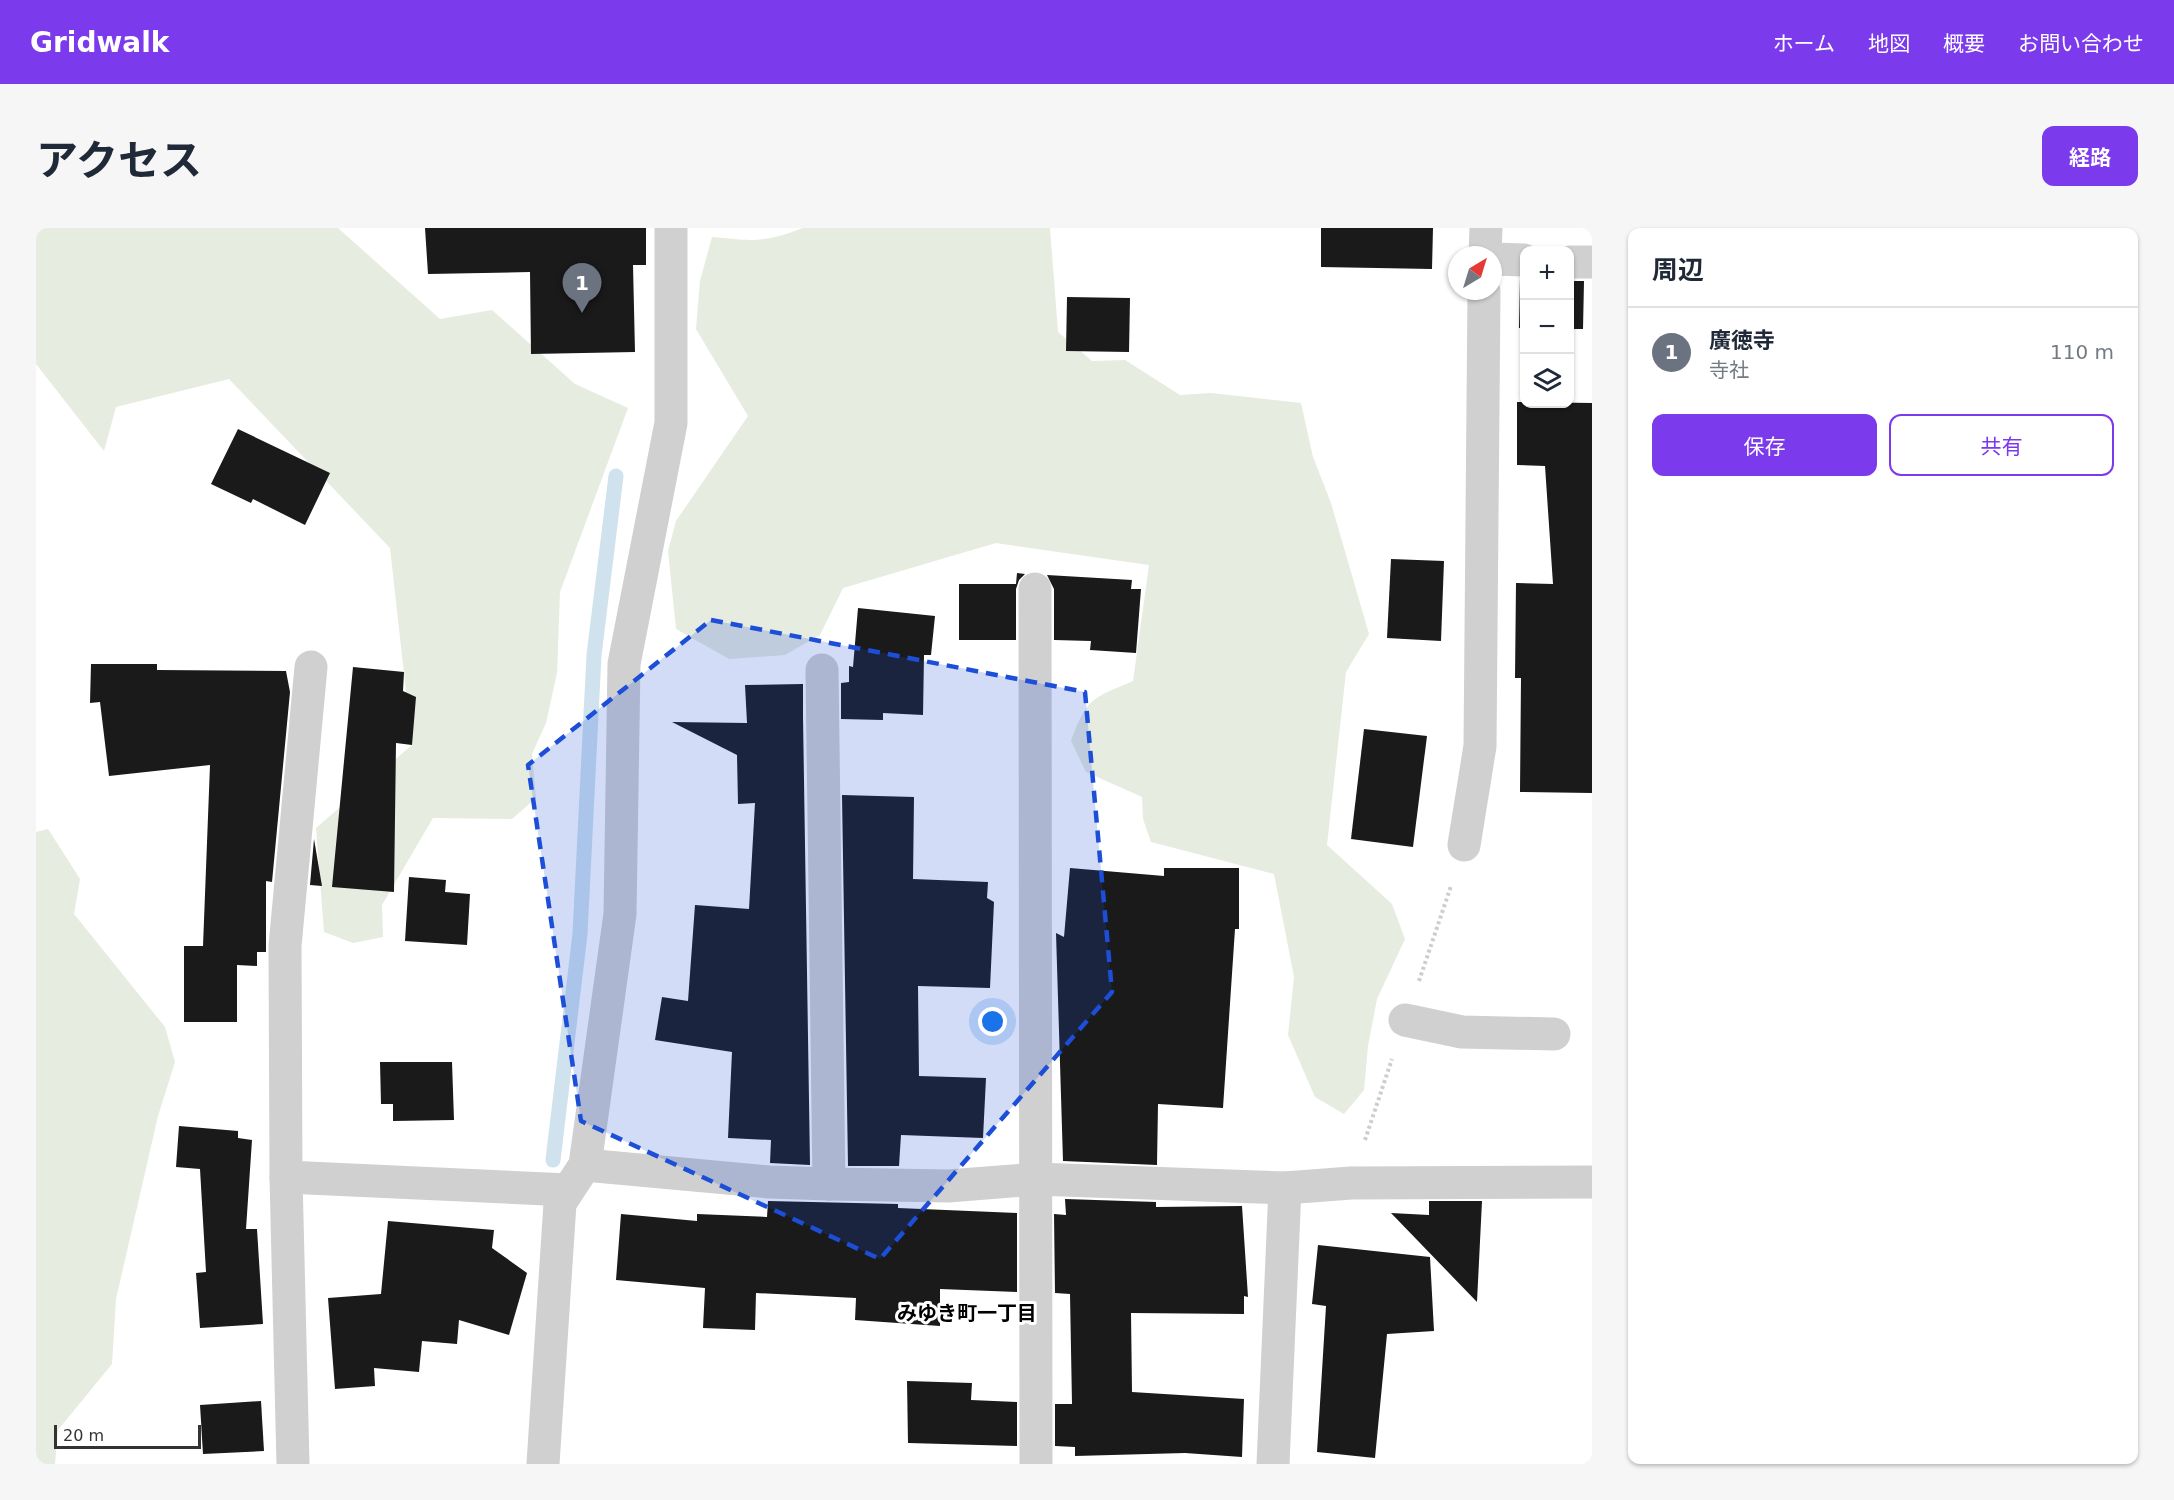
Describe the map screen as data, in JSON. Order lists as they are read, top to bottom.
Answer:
{
  "districts": ["みゆき町一丁目"],
  "scale_bar": "20 m",
  "north": "top right",
  "page": {
    "header": "Gridwalk",
    "nav": [
      "ホーム",
      "地図",
      "概要",
      "お問い合わせ"
    ],
    "title": "アクセス",
    "buttons": [
      "経路",
      ["保存", "共有"]
    ],
    "heading": "周辺",
    "map_buttons": ["+", "−"],
    "pins": "1",
    "list": [
      {
        "mark": "1",
        "name": "廣徳寺",
        "note": "寺社",
        "value": "110 m"
      }
    ],
    "scale": "20 m"
  }
}
